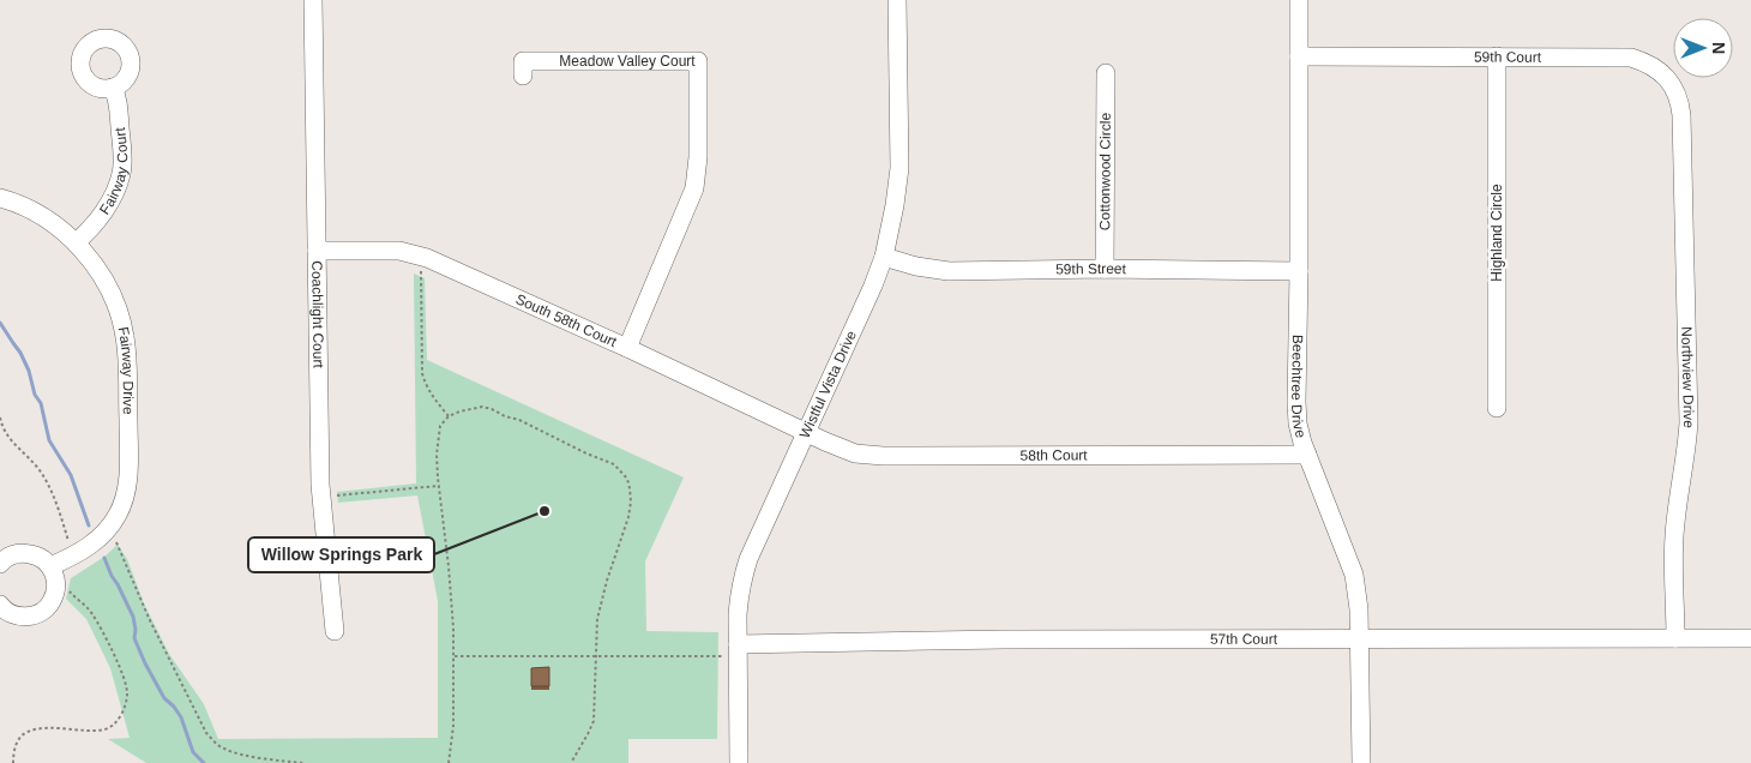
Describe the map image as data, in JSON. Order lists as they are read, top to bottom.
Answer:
{
  "streets": {
    "street": [
      "59th Court",
      "Meadow Valley Court",
      "Fairway Court",
      "Cottonwood Circle",
      "Highland Circle",
      "59th Street",
      "Coachlight Court",
      "South 58th Court",
      "Fairway Drive",
      "Northview Drive",
      "Wistful Vista Drive",
      "Beechtree Drive",
      "58th Court",
      "57th Court"
    ]
  },
  "crossings": [
    ["59th Court", "Highland Circle"],
    ["59th Court", "Northview Drive"],
    ["59th Court", "Beechtree Drive"],
    ["Meadow Valley Court", "South 58th Court"],
    ["Fairway Court", "Fairway Drive"],
    ["Cottonwood Circle", "59th Street"],
    ["59th Street", "Wistful Vista Drive"],
    ["59th Street", "Beechtree Drive"],
    ["Coachlight Court", "South 58th Court"],
    ["South 58th Court", "Wistful Vista Drive"],
    ["South 58th Court", "58th Court"],
    ["Northview Drive", "57th Court"],
    ["Wistful Vista Drive", "58th Court"],
    ["Wistful Vista Drive", "57th Court"],
    ["Beechtree Drive", "58th Court"],
    ["Beechtree Drive", "57th Court"]
  ],
  "places": ["Willow Springs Park"],
  "north": "right"
}
